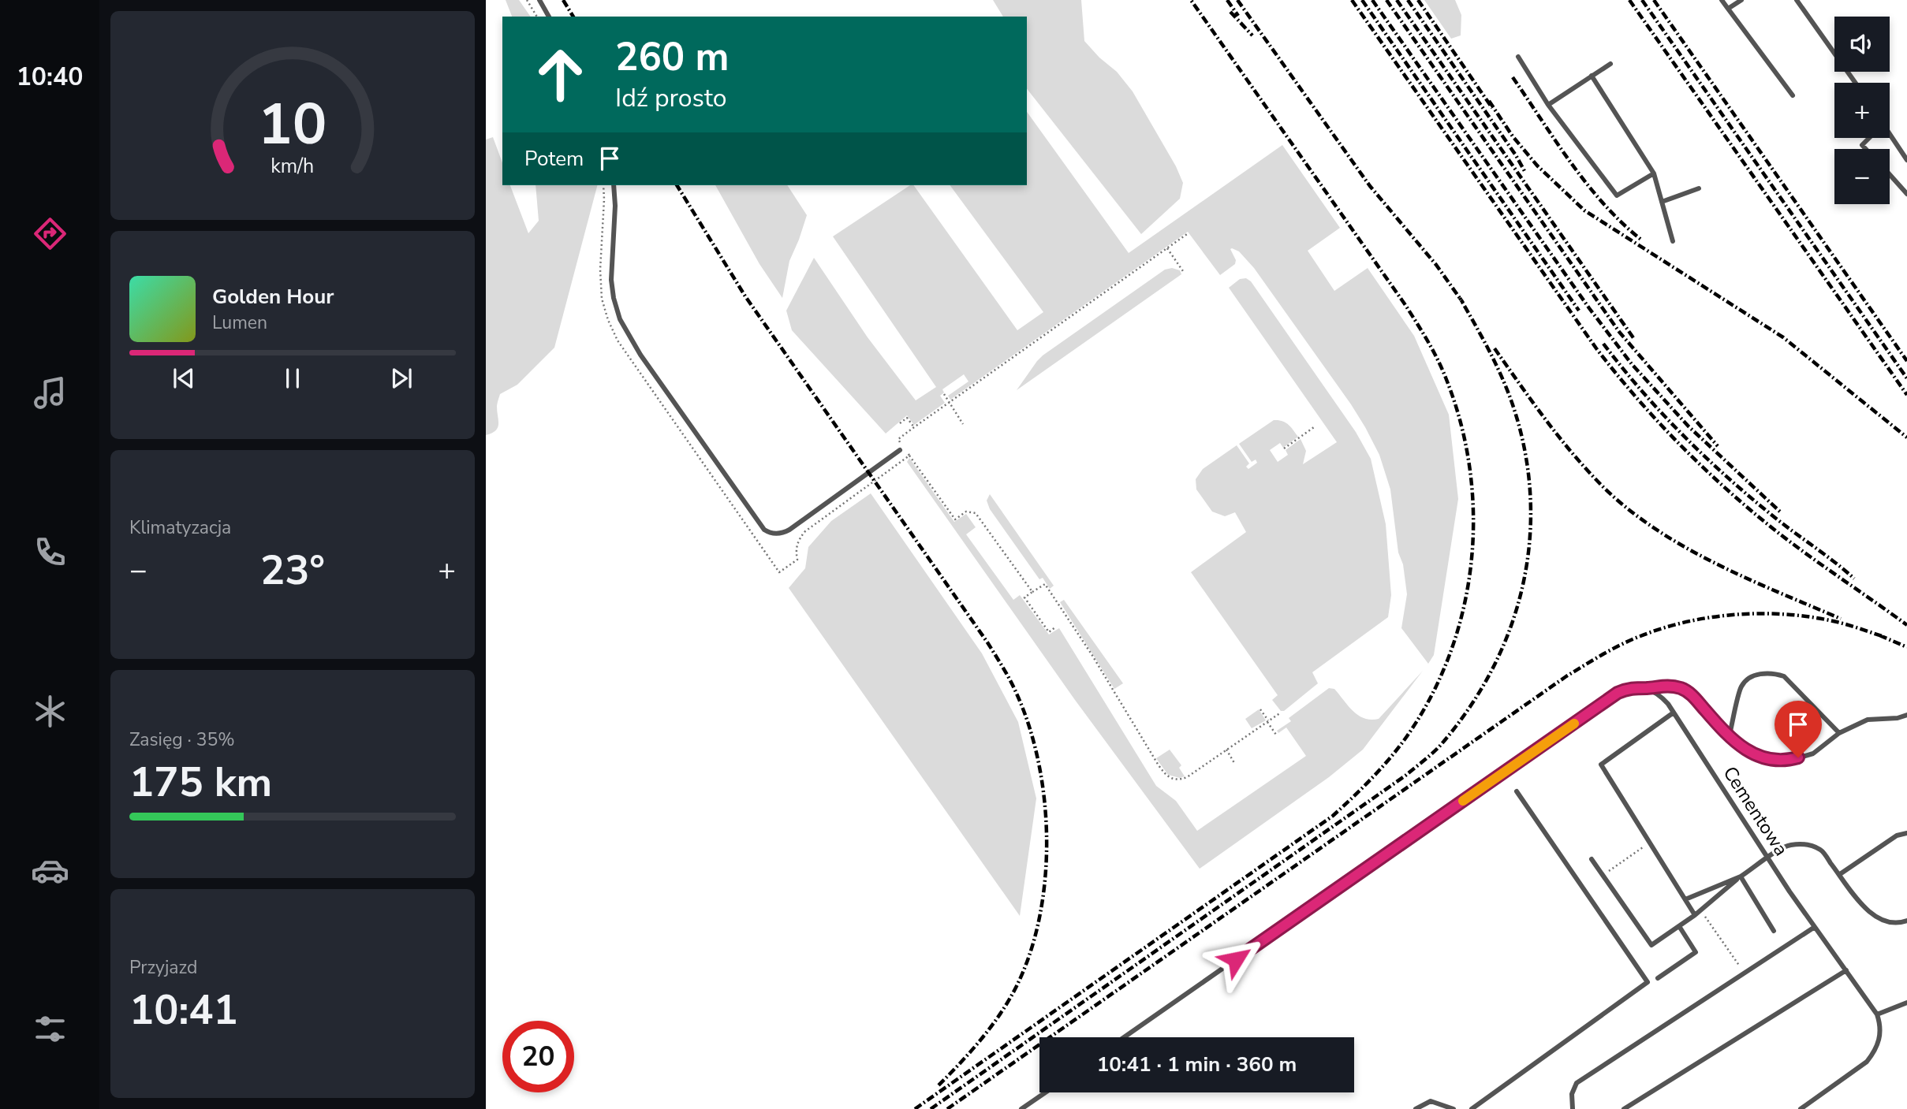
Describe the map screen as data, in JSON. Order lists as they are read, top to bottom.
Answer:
{
  "streets": {
    "lane": ["Cementowa"]
  },
  "page": {
    "tabs": "10:40",
    "map_buttons": ["+", "−"],
    "turn": ["260 m", "Idź prosto"],
    "then": "Potem",
    "song": ["Golden Hour", "Lumen"],
    "tile": [
      "Klimatyzacja",
      ["Zasięg · 35%", "175 km"],
      ["Przyjazd", "10:41"]
    ],
    "heat": ["−", "23°", "+"],
    "limit": "20",
    "trip": "10:41 · 1 min · 360 m",
    "gauge": ["10", "km/h"]
  }
}
